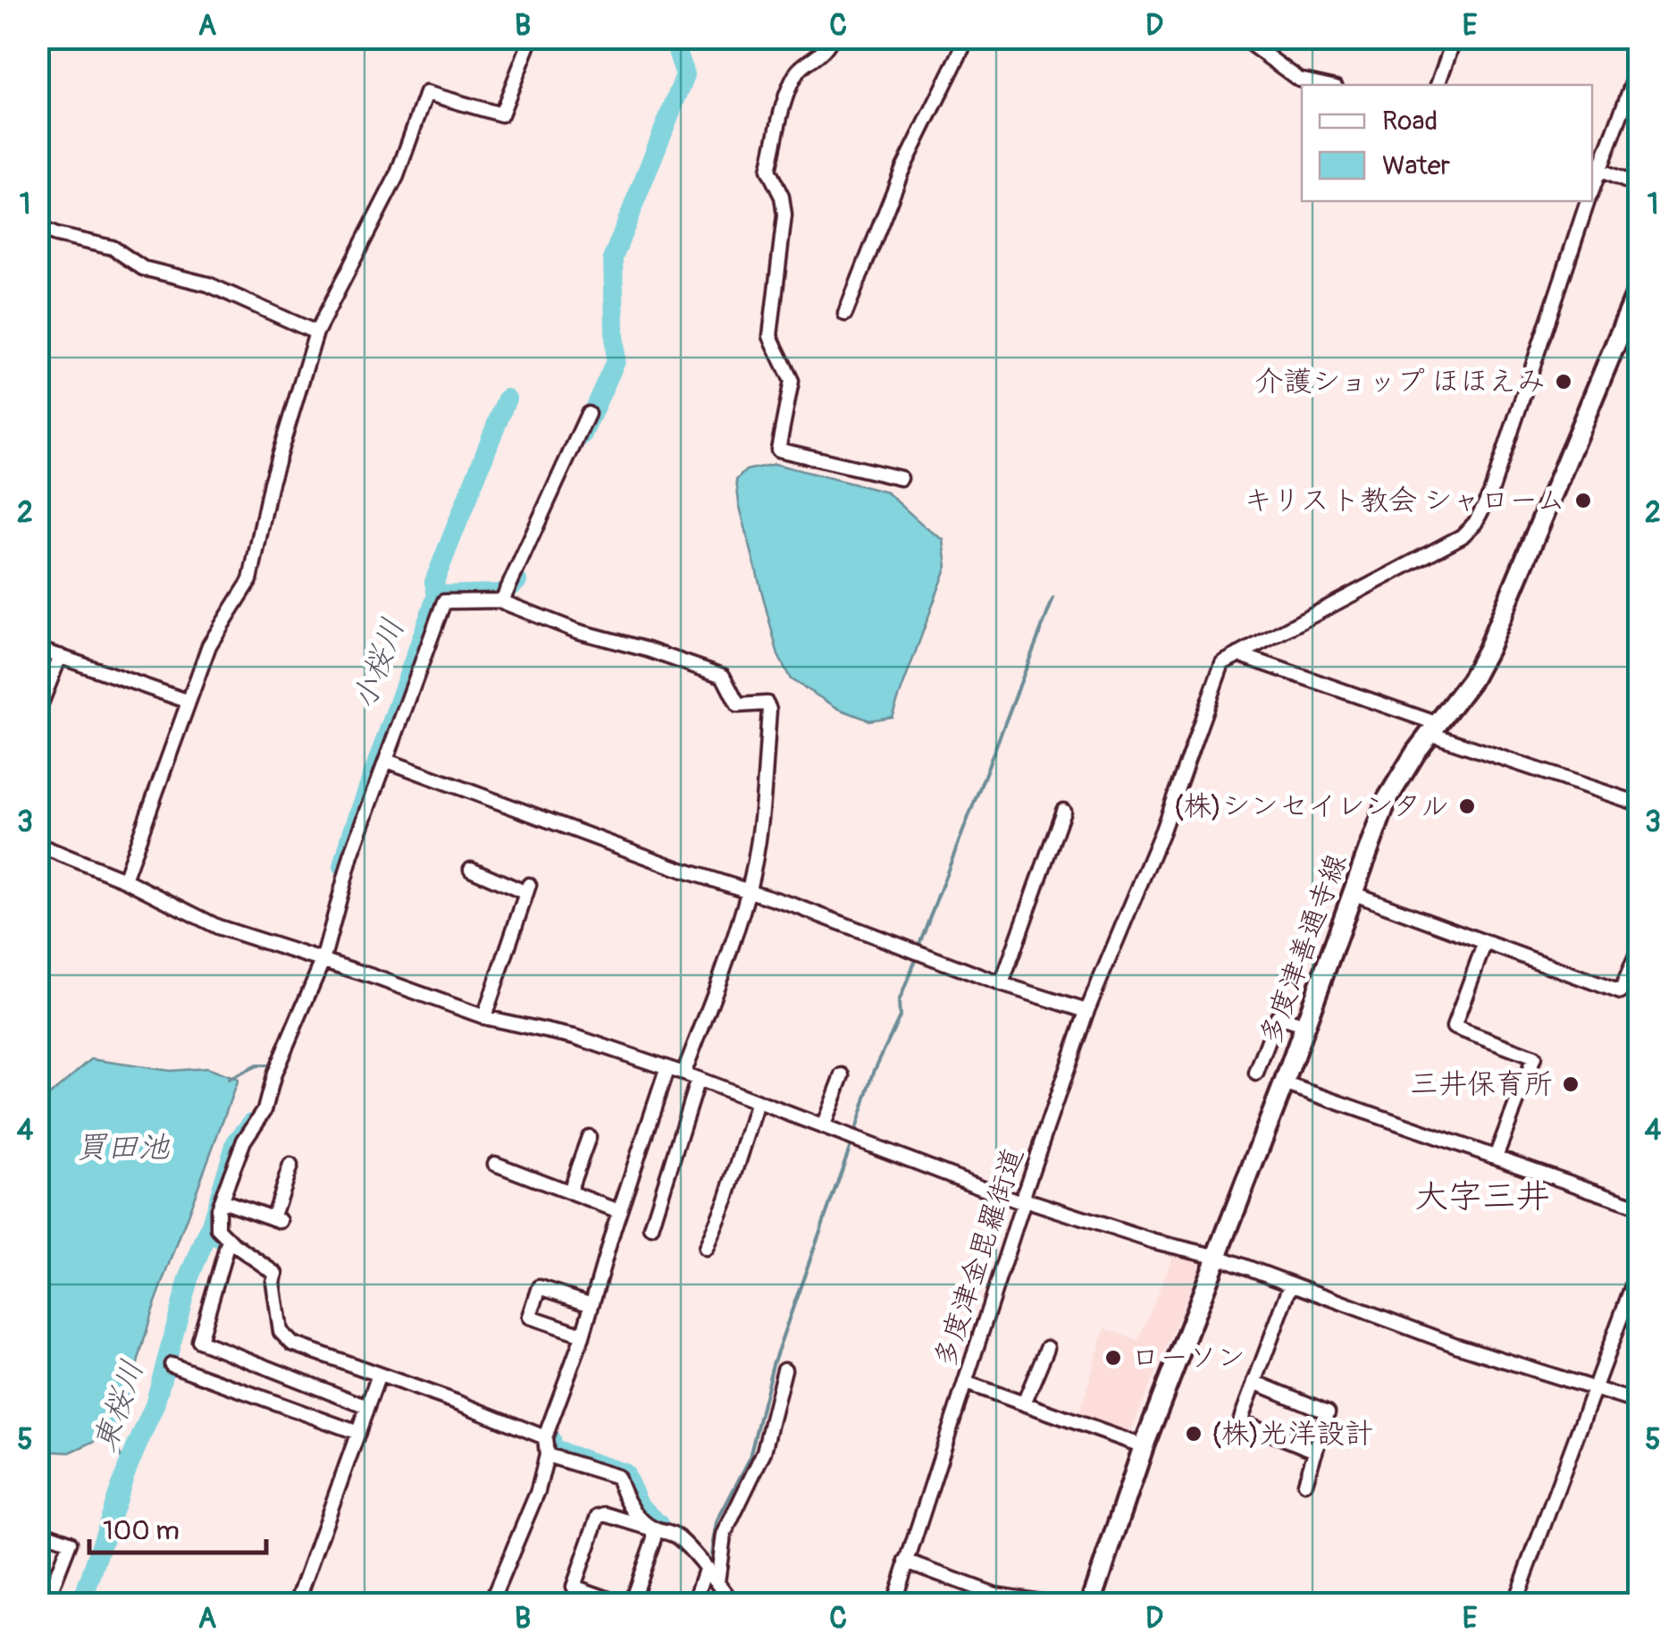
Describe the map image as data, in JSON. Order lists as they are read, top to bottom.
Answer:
{
  "streets": {
    "main road": ["多度津善通寺線"],
    "street": ["多度津金毘羅街道"]
  },
  "districts": ["大字三井"],
  "water": ["小桜川", "買田池", "東桜川"],
  "places": [
    "介護ショップ ほほえみ",
    "キリスト教会 シャローム",
    "(株)シンセイレンタル",
    "三井保育所",
    "ローソン",
    "(株)光洋設計"
  ],
  "legend": ["Road", "Water"],
  "scale_bar": "100 m",
  "grid": {
    "columns": [
      "A",
      "B",
      "C",
      "D",
      "E"
    ],
    "rows": [
      "1",
      "2",
      "3",
      "4",
      "5"
    ]
  }
}
